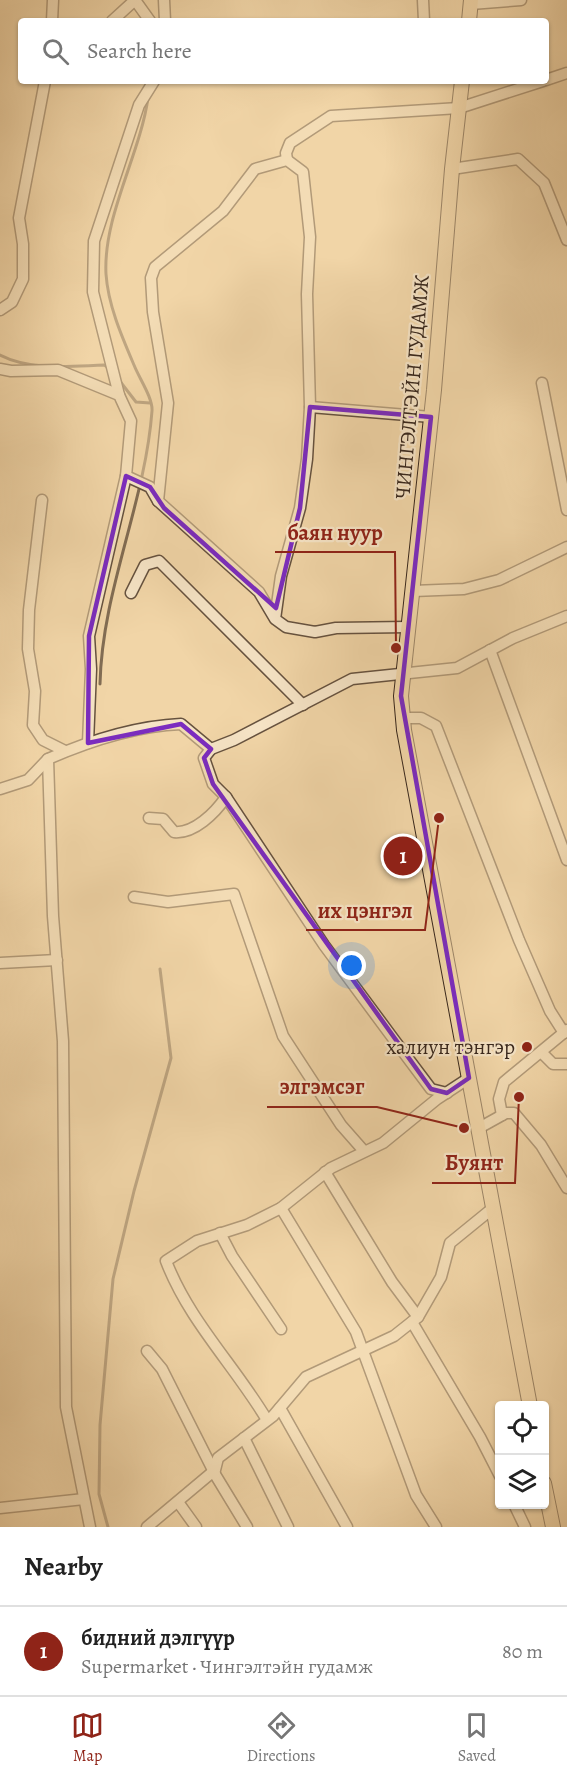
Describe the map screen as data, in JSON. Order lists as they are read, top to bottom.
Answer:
{
  "streets": {
    "main road": ["ЧИНГЭЛТЭЙН ГУДАМЖ"]
  },
  "places": [
    "баян нуур",
    "их цэнгэл",
    "халиун тэнгэр",
    "Буянт",
    "элгэмсэг"
  ],
  "page": {
    "search": "Search here",
    "pins": "1",
    "heading": "Nearby",
    "list": [
      {
        "mark": "1",
        "name": "бидний дэлгүүр",
        "note": "Supermarket · Чингэлтэйн гудамж",
        "value": "80 m"
      }
    ],
    "nav": ["Map", "Directions", "Saved"]
  }
}
